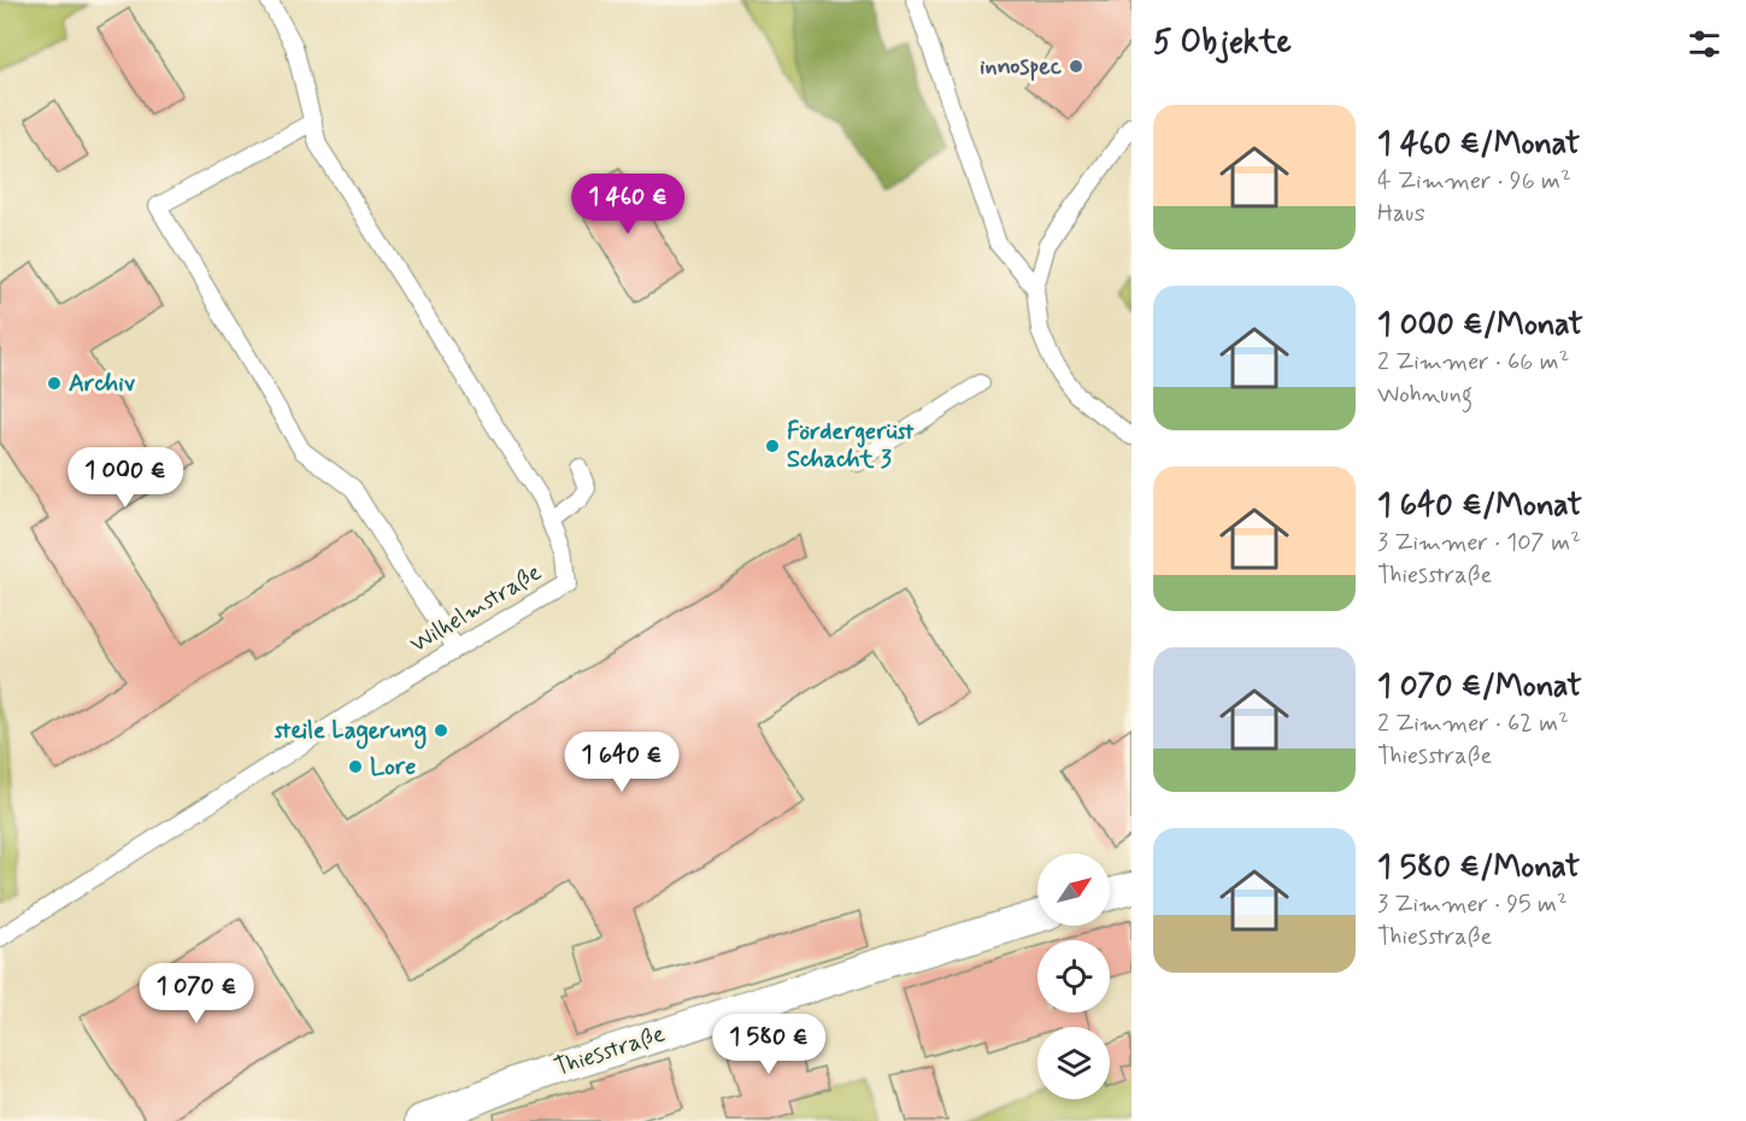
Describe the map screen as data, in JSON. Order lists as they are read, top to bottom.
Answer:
{
  "streets": {
    "street": ["Thiesstraße"],
    "lane": ["Wilhelmstraße"]
  },
  "places": [
    "innospec",
    "Archiv",
    "Fördergerüst Schacht 3",
    "steile Lagerung",
    "Lore"
  ],
  "north": "top right",
  "page": {
    "heading": "5 Objekte",
    "list": [
      {
        "name": "1 460 €/Monat",
        "note": "4 Zimmer · 96 m² · Haus"
      },
      {
        "name": "1 000 €/Monat",
        "note": "2 Zimmer · 66 m² · Wohnung"
      },
      {
        "name": "1 640 €/Monat",
        "note": "3 Zimmer · 107 m² · Thiesstraße"
      },
      {
        "name": "1 070 €/Monat",
        "note": "2 Zimmer · 62 m² · Thiesstraße"
      },
      {
        "name": "1 580 €/Monat",
        "note": "3 Zimmer · 95 m² · Thiesstraße"
      }
    ],
    "price": [
      "1 460 €",
      "1 000 €",
      "1 640 €",
      "1 070 €",
      "1 580 €"
    ]
  }
}
